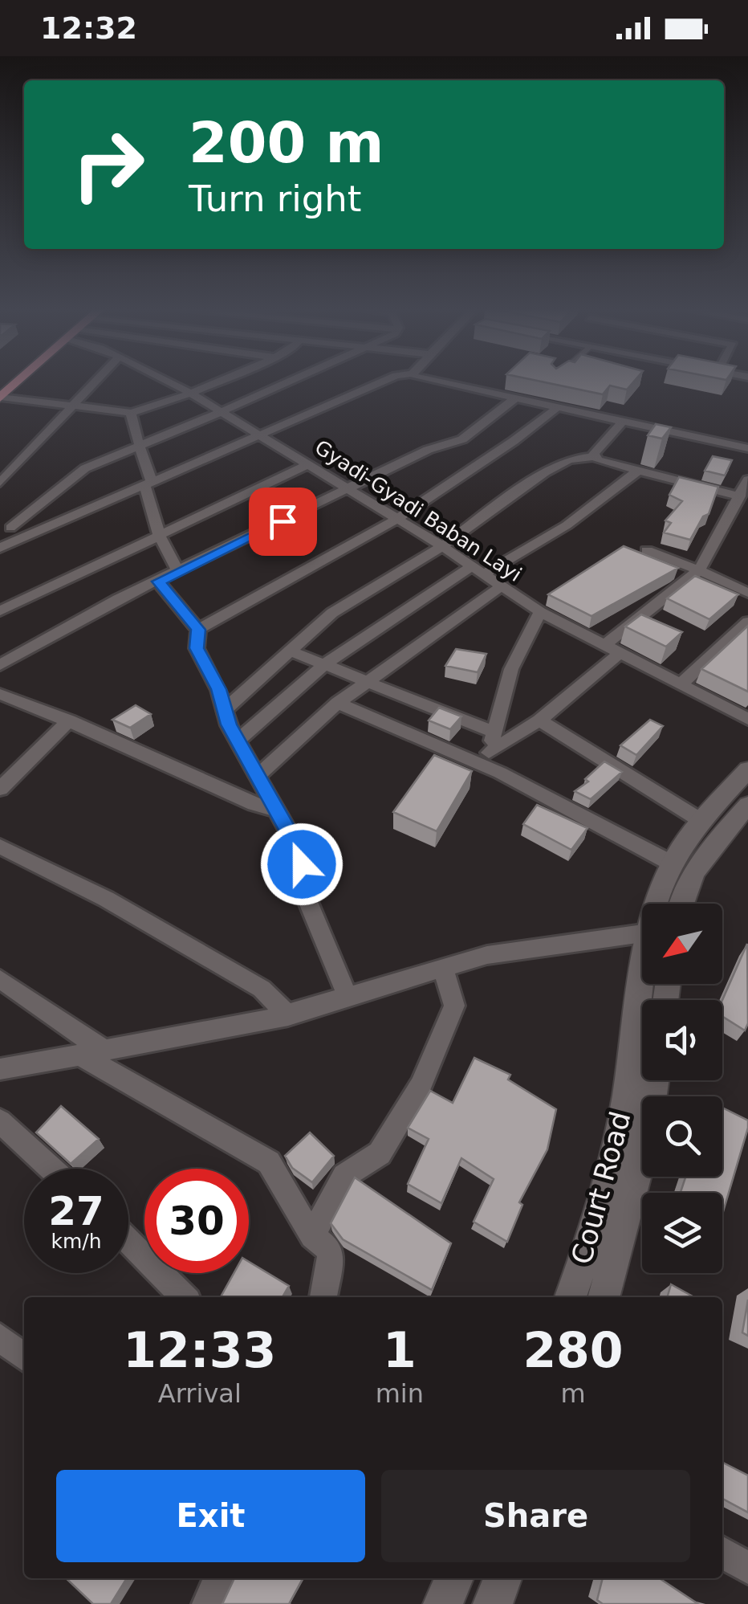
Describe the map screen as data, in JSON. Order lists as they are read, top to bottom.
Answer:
{
  "streets": {
    "main road": ["Court Road"],
    "street": ["Gyadi-Gyadi Baban Layi"]
  },
  "north": "bottom left",
  "page": {
    "status": "12:32",
    "turn": ["200 m", "Turn right"],
    "speed": "27 km/h",
    "limit": "30",
    "eta": [
      "12:33",
      "Arrival",
      "1",
      "min",
      "280",
      "m"
    ],
    "buttons": ["Exit", "Share"]
  }
}
